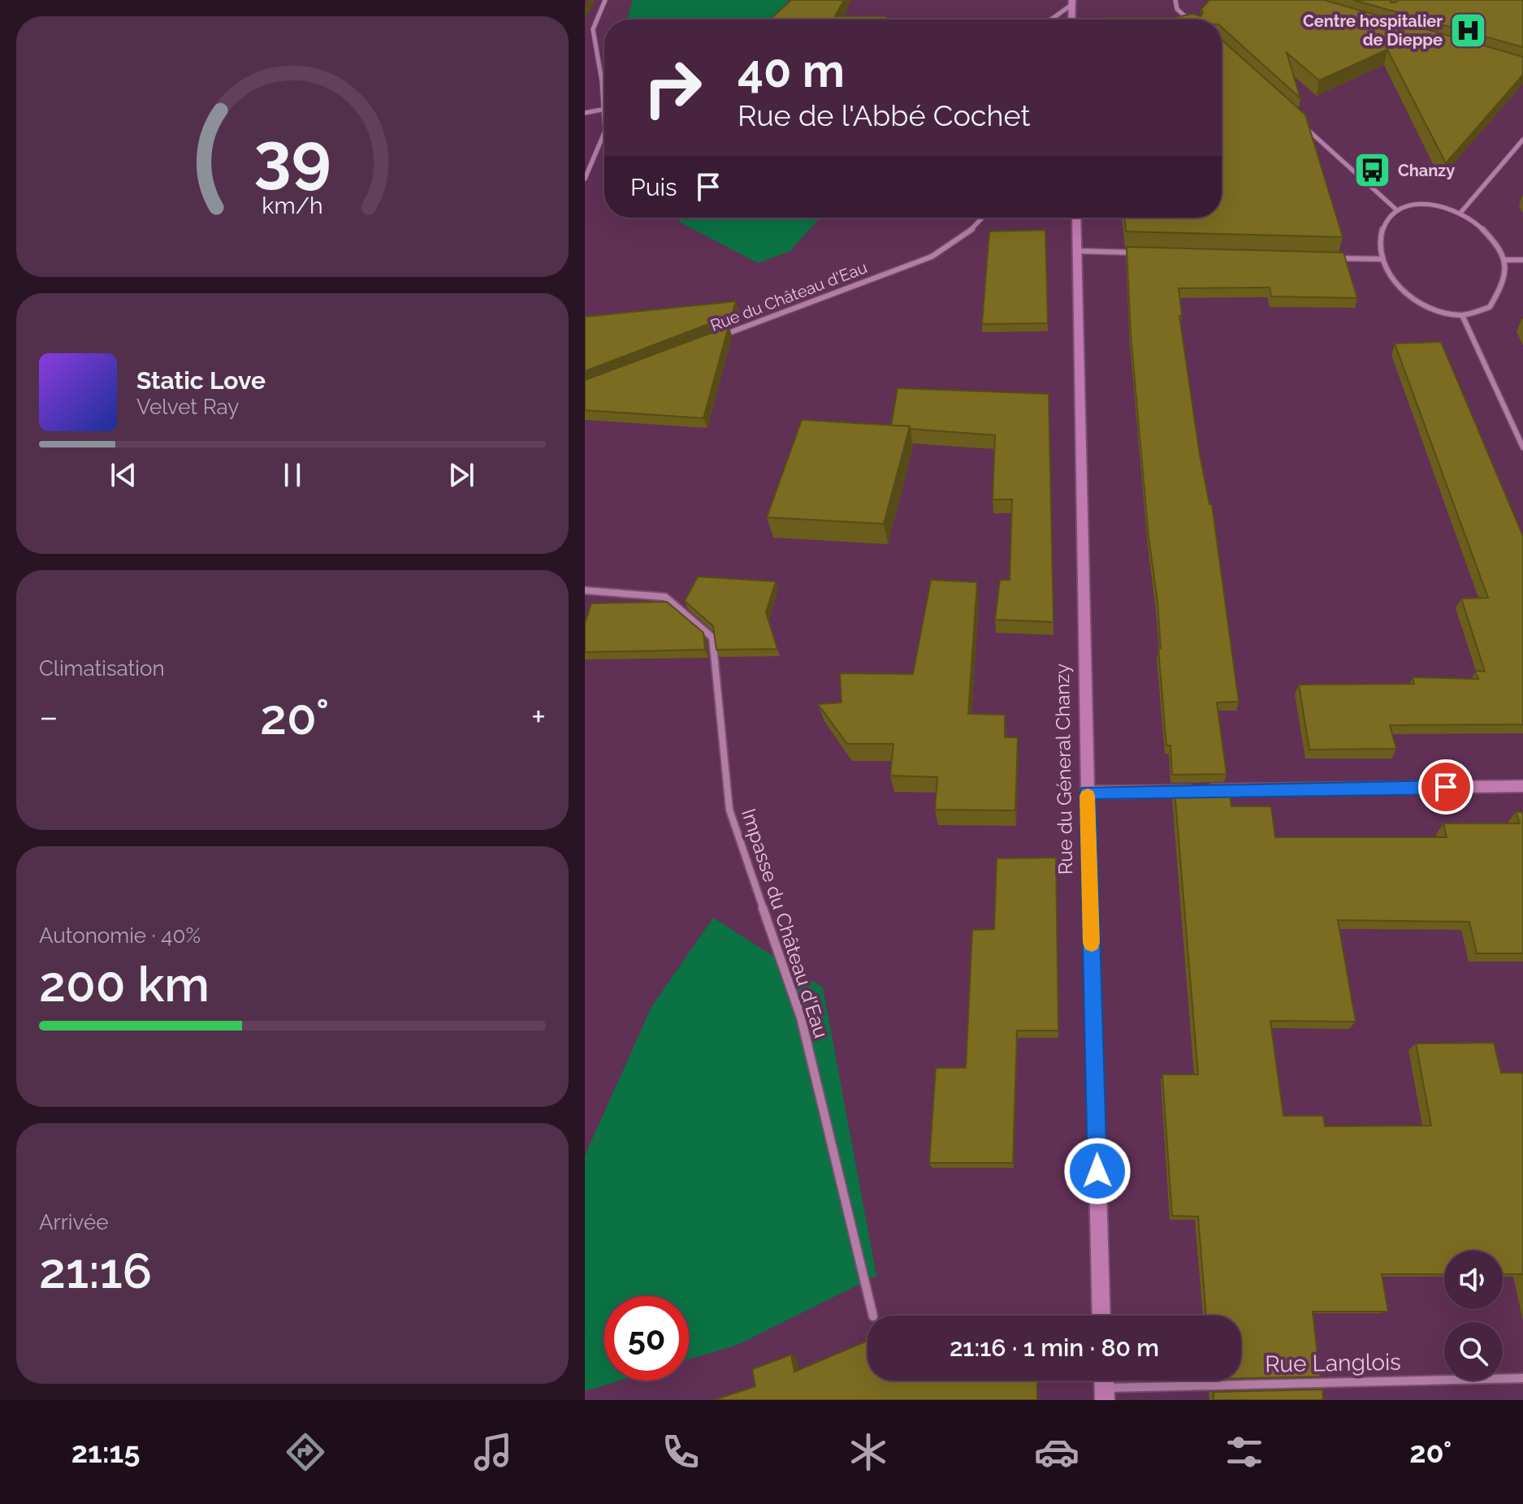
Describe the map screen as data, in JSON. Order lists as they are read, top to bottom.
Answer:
{
  "streets": {
    "main road": ["Rue du Géneral Chanzy"],
    "street": ["Rue du Château d'Eau", "Impasse du Château d'Eau", "Rue Langlois"]
  },
  "places": {
    "hospital": ["Centre hospitalier de Dieppe"],
    "bus stop": ["Chanzy"]
  },
  "page": {
    "turn": ["40 m", "Rue de l'Abbé Cochet"],
    "then": "Puis",
    "song": ["Static Love", "Velvet Ray"],
    "tile": [
      "Climatisation",
      ["Autonomie · 40%", "200 km"],
      ["Arrivée", "21:16"]
    ],
    "heat": ["−", "20°", "+"],
    "limit": "50",
    "trip": "21:16 · 1 min · 80 m",
    "tabs": ["21:15", "20°"],
    "gauge": ["39", "km/h"]
  }
}
